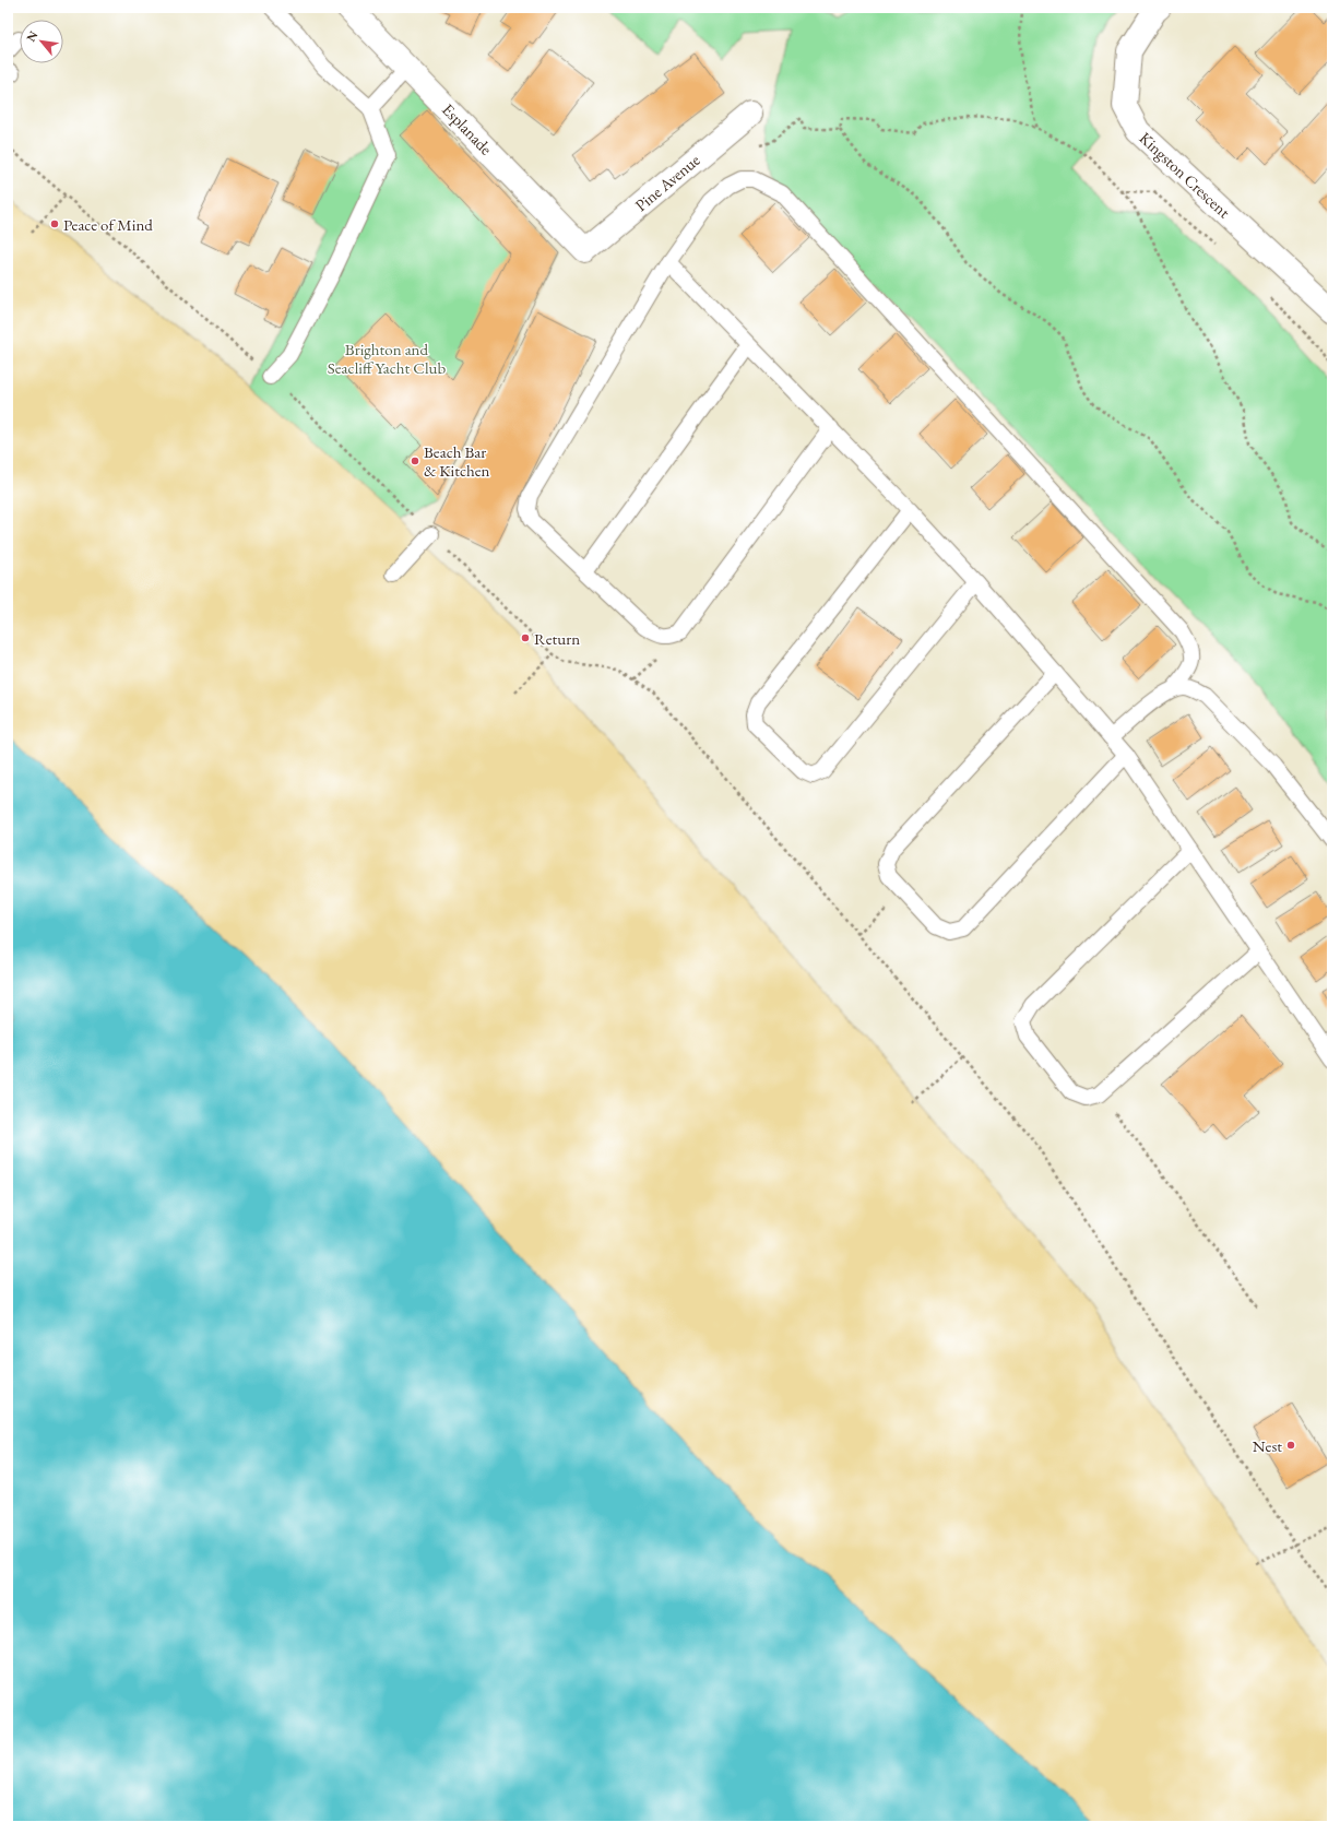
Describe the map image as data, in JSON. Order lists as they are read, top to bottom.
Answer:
{
  "streets": {
    "street": ["Esplanade", "Kingston Crescent", "Pine Avenue"]
  },
  "crossings": [
    ["Esplanade", "Pine Avenue"]
  ],
  "parks": ["Brighton and Seacliff Yacht Club"],
  "places": [
    "Peace of Mind",
    "Beach Bar & Kitchen",
    "Return",
    "Nest"
  ],
  "north": "top left"
}
